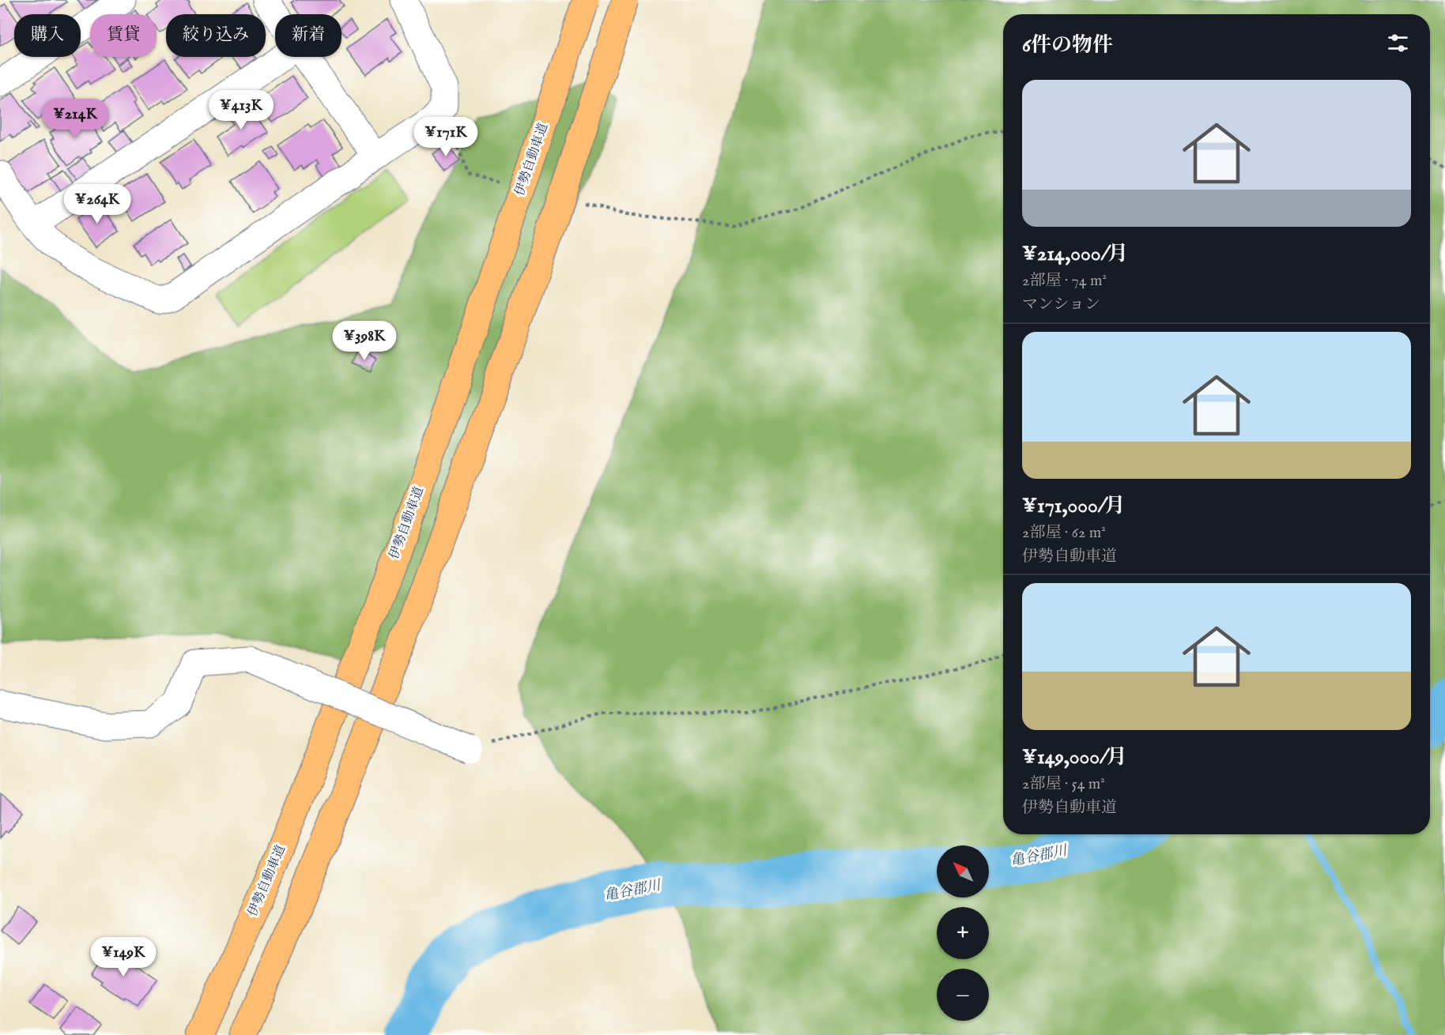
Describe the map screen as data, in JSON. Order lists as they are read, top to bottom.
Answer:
{
  "streets": {
    "highway": ["伊勢自動車道"]
  },
  "water": ["亀谷郡川"],
  "north": "top left",
  "page": {
    "chip": [
      "購入",
      "賃貸",
      "絞り込み",
      "新着"
    ],
    "heading": "6件の物件",
    "list": [
      {
        "name": "¥214,000/月",
        "note": "2部屋 · 74 m² · マンション"
      },
      {
        "name": "¥171,000/月",
        "note": "2部屋 · 62 m² · 伊勢自動車道"
      },
      {
        "name": "¥149,000/月",
        "note": "2部屋 · 54 m² · 伊勢自動車道"
      }
    ],
    "price": [
      "¥413K",
      "¥214K",
      "¥171K",
      "¥264K",
      "¥398K",
      "¥149K"
    ],
    "map_buttons": ["+", "−"]
  }
}
